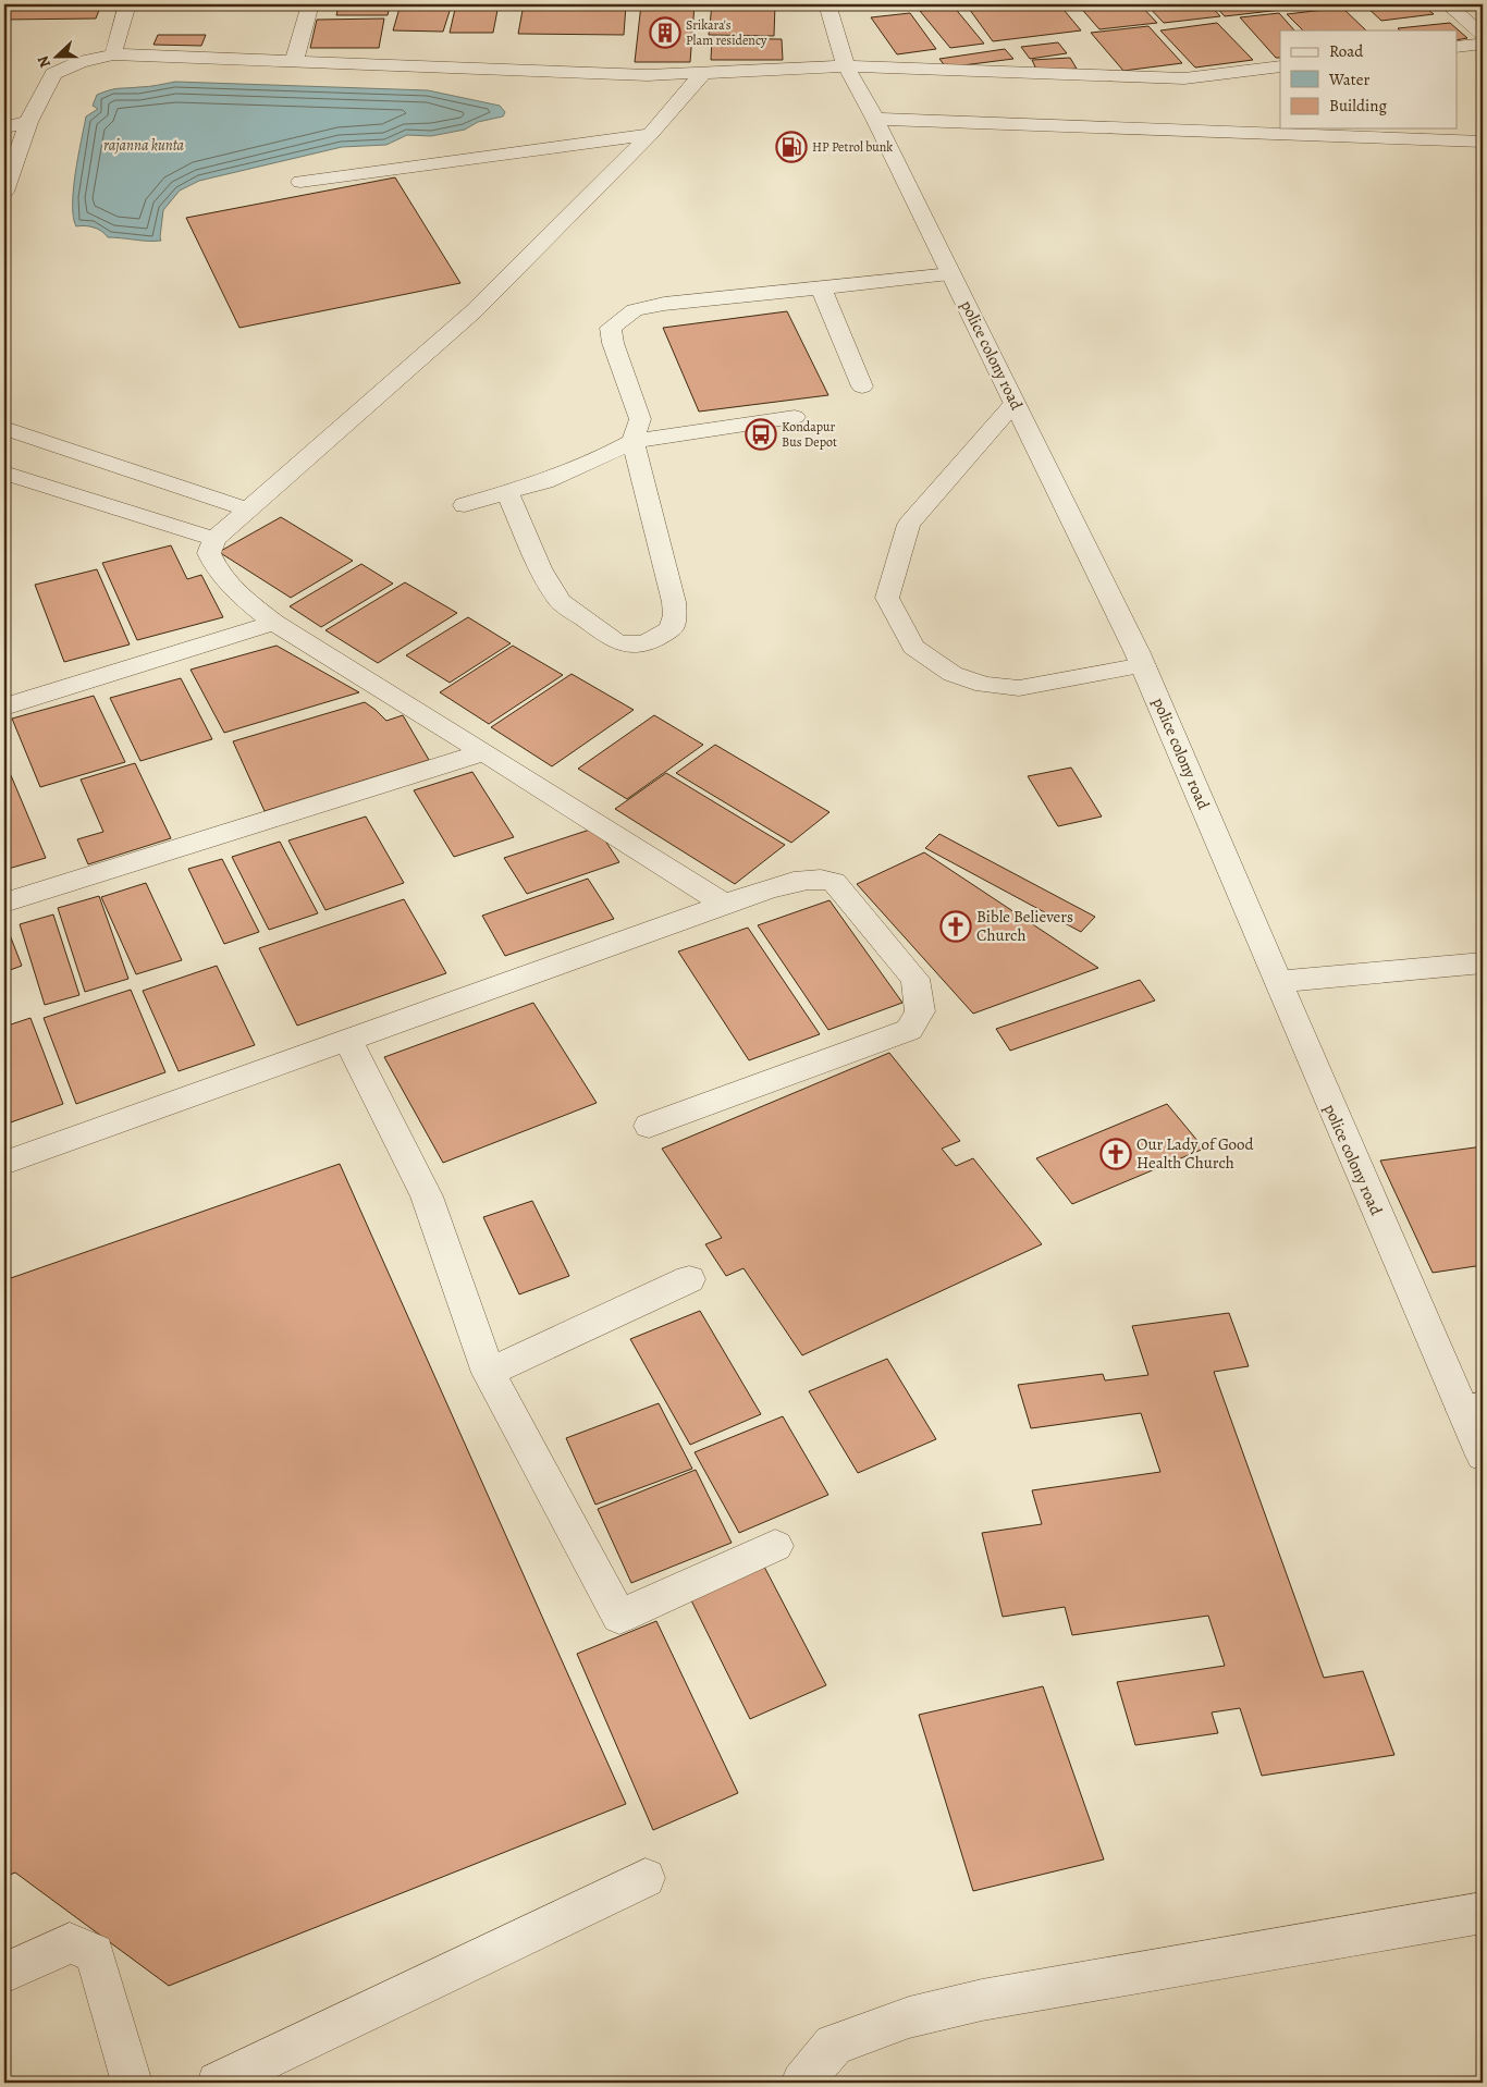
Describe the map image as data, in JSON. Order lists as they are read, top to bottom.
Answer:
{
  "streets": {
    "street": ["police colony road"]
  },
  "water": ["rajanna kunta"],
  "places": {
    "building": ["Srikara's Plam residency"],
    "fuel station": ["HP Petrol bunk"],
    "bus stop": ["Kondapur Bus Depot"],
    "church": ["Bible Believers Church", "Our Lady of Good Health Church"]
  },
  "legend": ["Road", "Water", "Building"],
  "north": "left"
}
